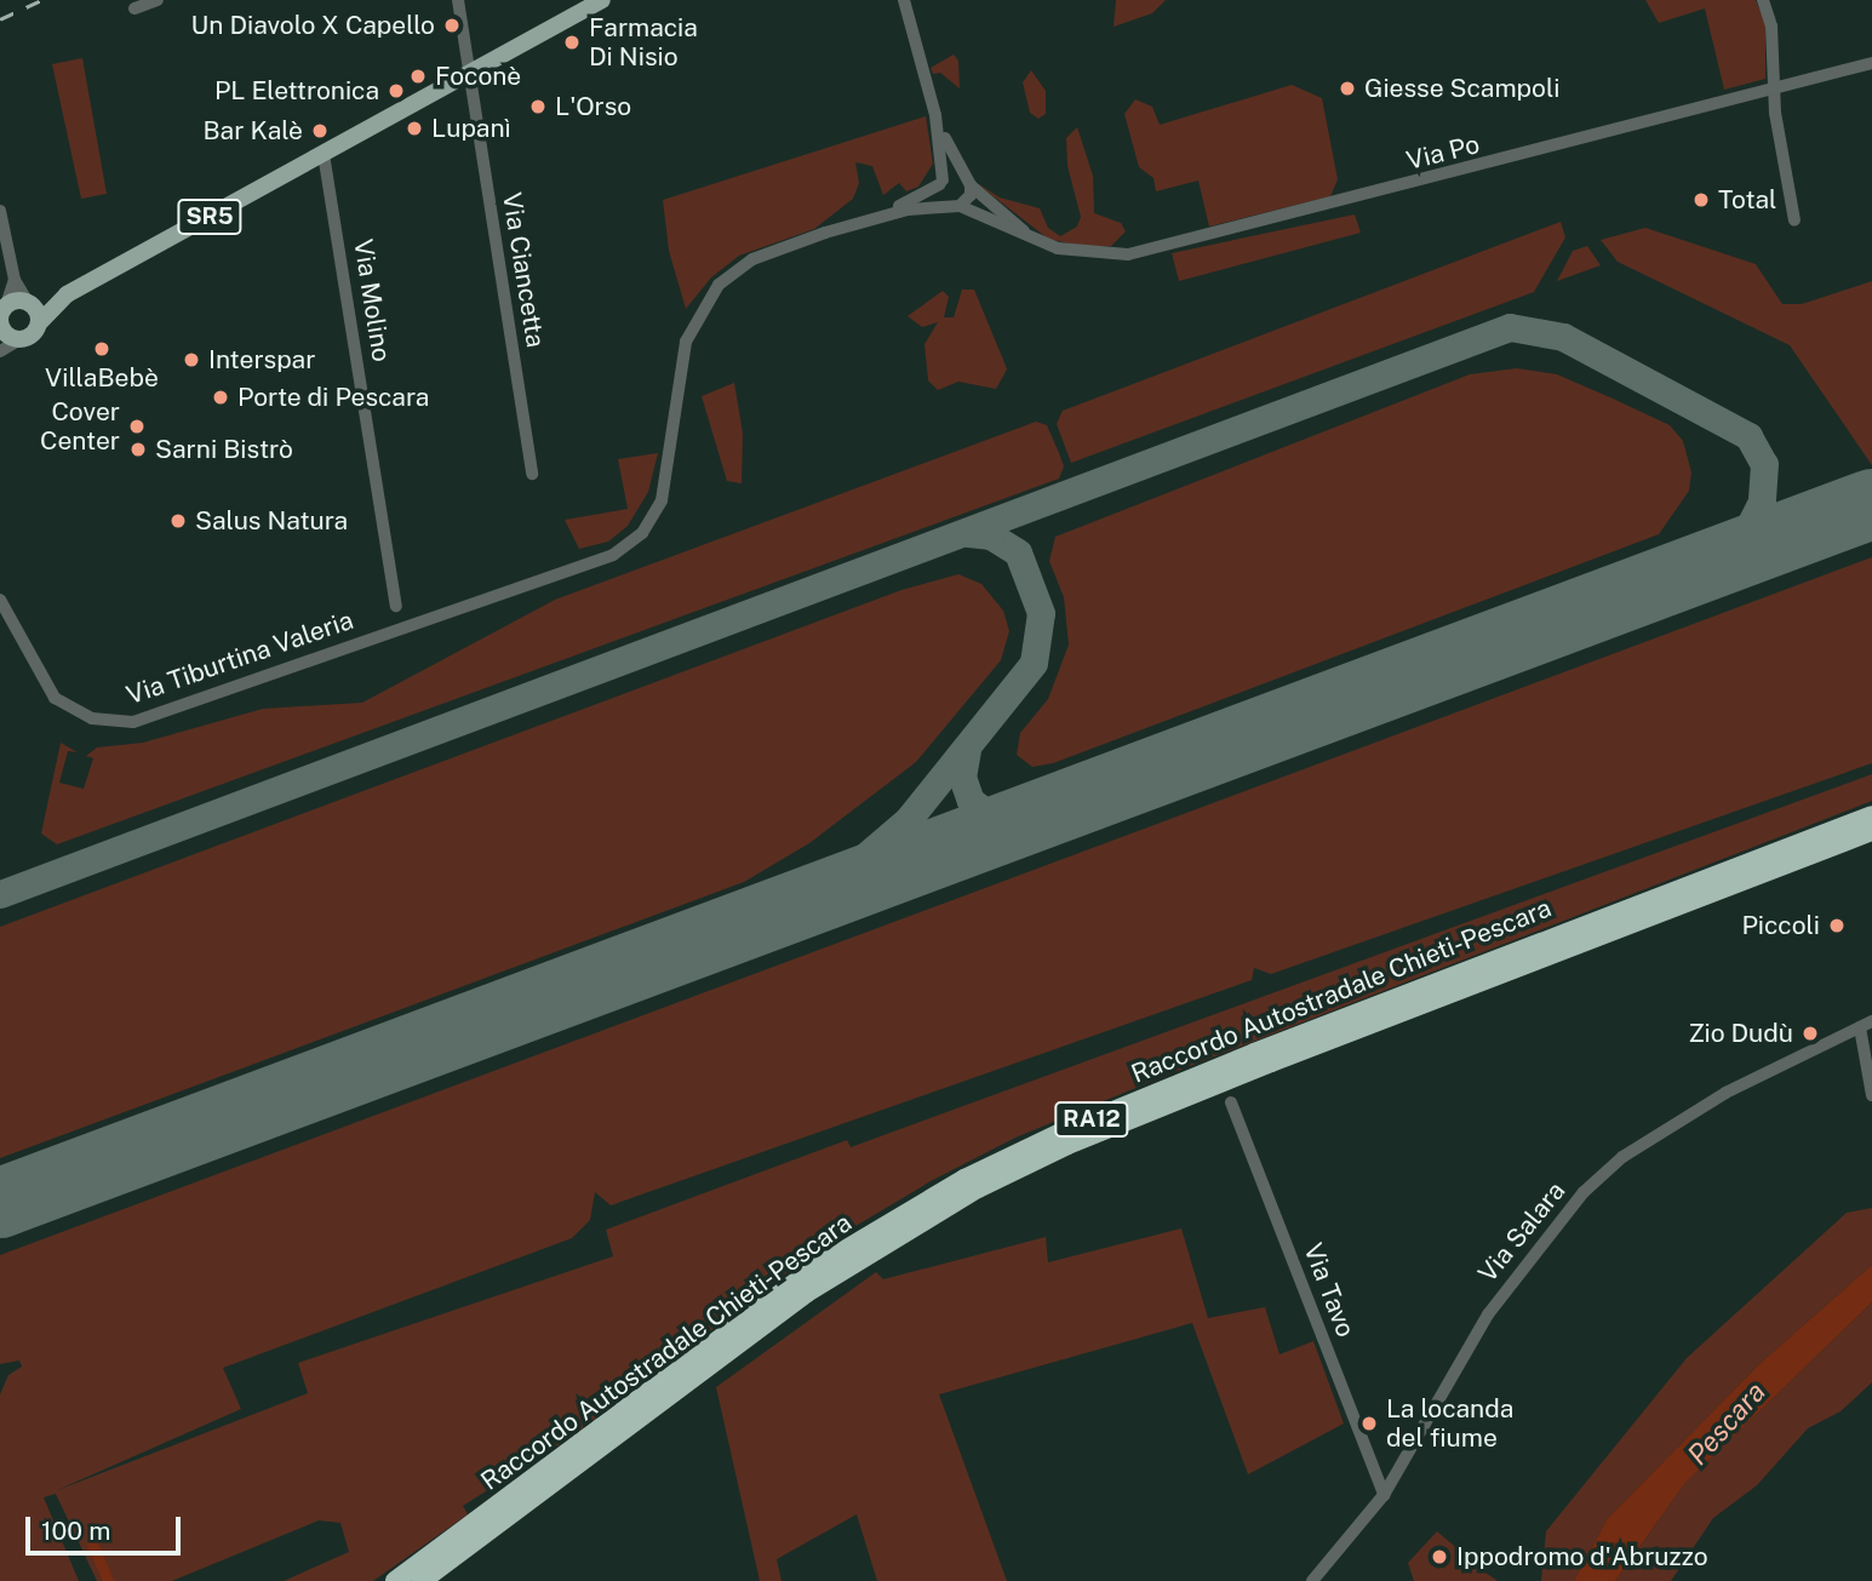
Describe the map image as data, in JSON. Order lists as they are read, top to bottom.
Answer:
{
  "streets": {
    "highway": ["Raccordo Autostradale Chieti-Pescara", "RA12"],
    "main road": ["SR5"],
    "street": [
      "Via Po",
      "Via Ciancetta",
      "Via Molino",
      "Via Tiburtina Valeria",
      "Via Salara",
      "Via Tavo"
    ]
  },
  "crossings": [
    ["SR5", "Via Ciancetta"],
    ["SR5", "Via Molino"],
    ["Via Salara", "Via Tavo"]
  ],
  "water": ["Pescara"],
  "places": [
    "Un Diavolo X Capello",
    "Farmacia Di Nisio",
    "Foconè",
    "Giesse Scampoli",
    "PL Elettronica",
    "L'Orso",
    "Lupanì",
    "Bar Kalè",
    "Total",
    "VillaBebè",
    "Interspar",
    "Porte di Pescara",
    "Cover Center",
    "Sarni Bistrò",
    "Salus Natura",
    "Piccoli",
    "Zio Dudù",
    "La locanda del fiume",
    "Ippodromo d'Abruzzo"
  ],
  "scale_bar": "100 m"
}
